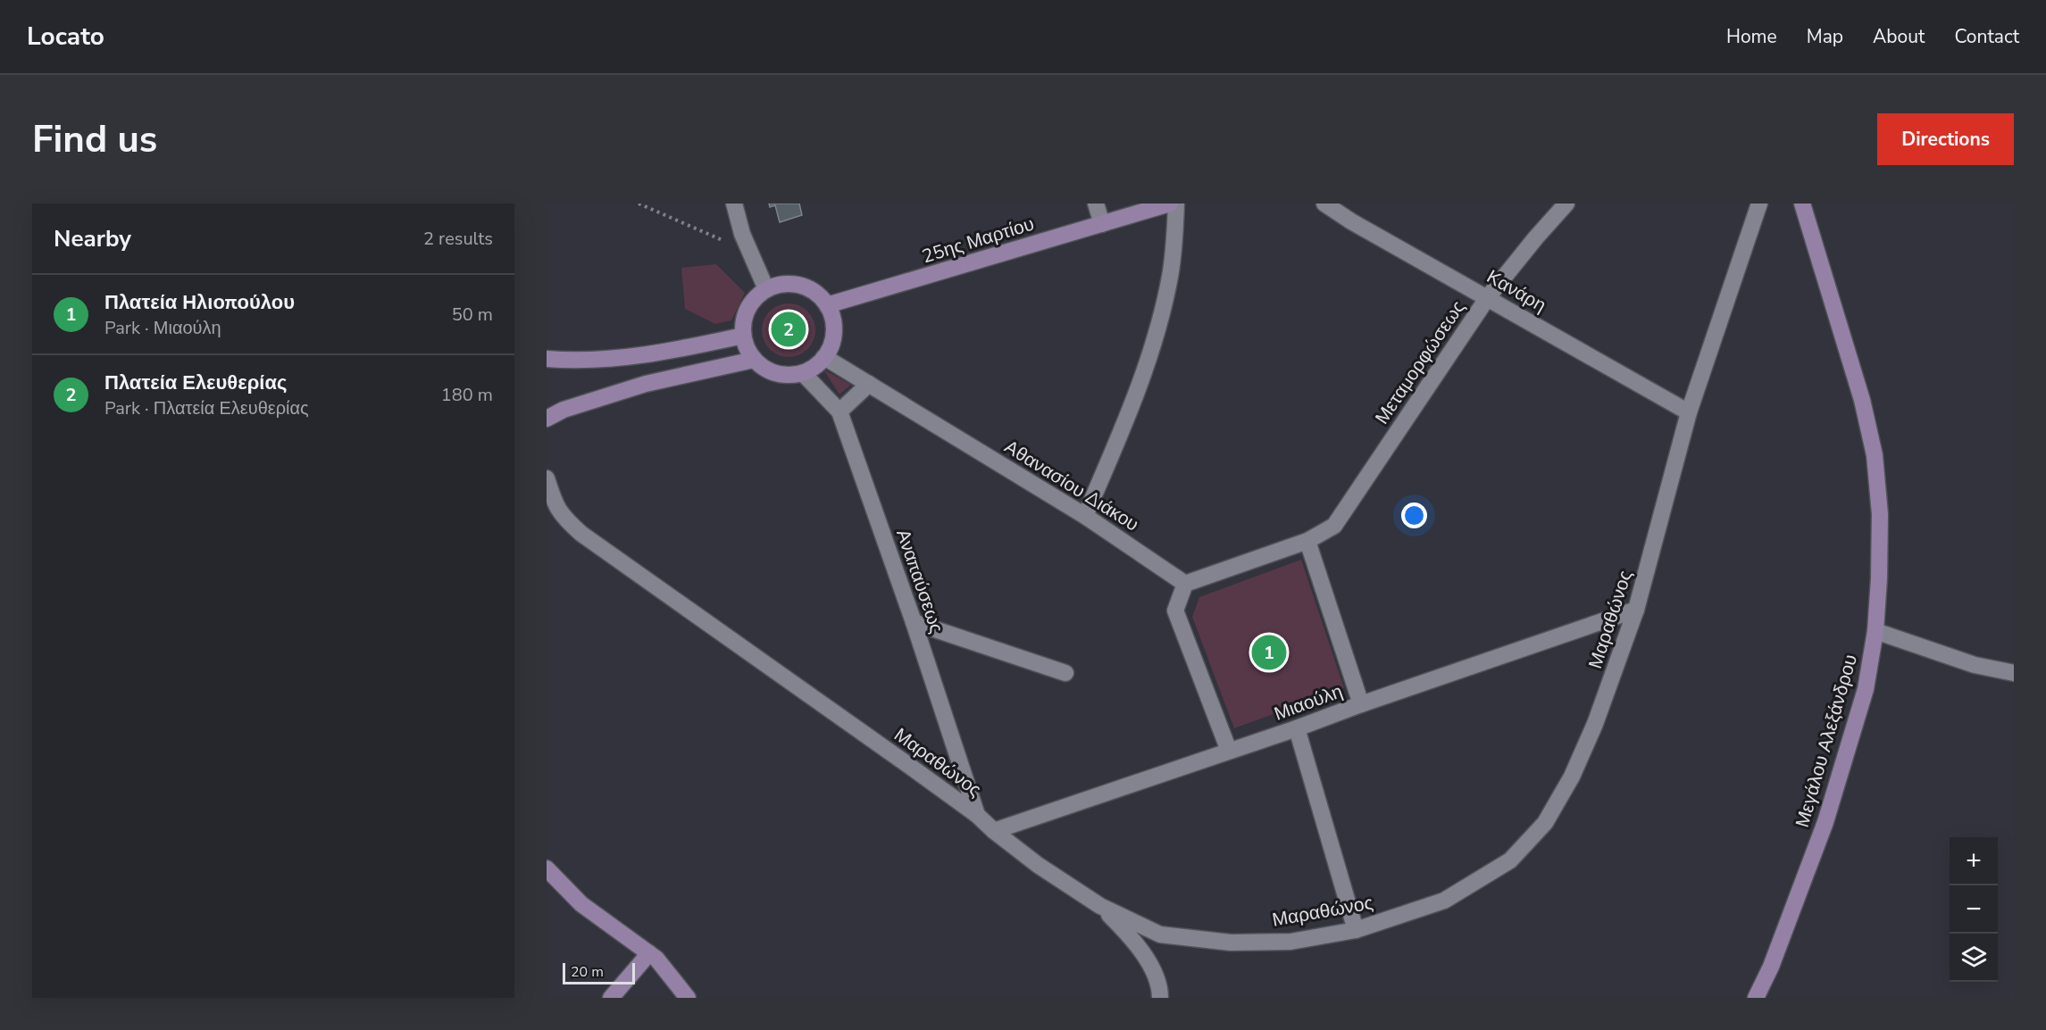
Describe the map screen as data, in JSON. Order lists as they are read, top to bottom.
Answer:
{
  "streets": {
    "street": [
      "25ης Μαρτίου",
      "Κανάρη",
      "Μεταμορφώσεως",
      "Αθανασίου Διάκου",
      "Αναπαύσεως",
      "Μαραθώνος",
      "Μιαούλη",
      "Μεγάλου Αλεξάνδρου"
    ]
  },
  "crossings": [
    ["25ης Μαρτίου", "Αθανασίου Διάκου"],
    ["25ης Μαρτίου", "Αναπαύσεως"],
    ["Κανάρη", "Μεταμορφώσεως"],
    ["Κανάρη", "Μαραθώνος"],
    ["Αθανασίου Διάκου", "Αναπαύσεως"],
    ["Αναπαύσεως", "Μαραθώνος"],
    ["Μαραθώνος", "Μιαούλη"]
  ],
  "scale_bar": "20 m",
  "page": {
    "header": "Locato",
    "nav": [
      "Home",
      "Map",
      "About",
      "Contact"
    ],
    "buttons": "Directions",
    "title": "Find us",
    "heading": ["Nearby", "2 results"],
    "list": [
      {
        "mark": "1",
        "name": "Πλατεία Ηλιοπούλου",
        "note": "Park · Μιαούλη",
        "value": "50 m"
      },
      {
        "mark": "2",
        "name": "Πλατεία Ελευθερίας",
        "note": "Park · Πλατεία Ελευθερίας",
        "value": "180 m"
      }
    ],
    "pins": ["2", "1"],
    "map_buttons": ["+", "−"],
    "scale": "20 m"
  }
}
